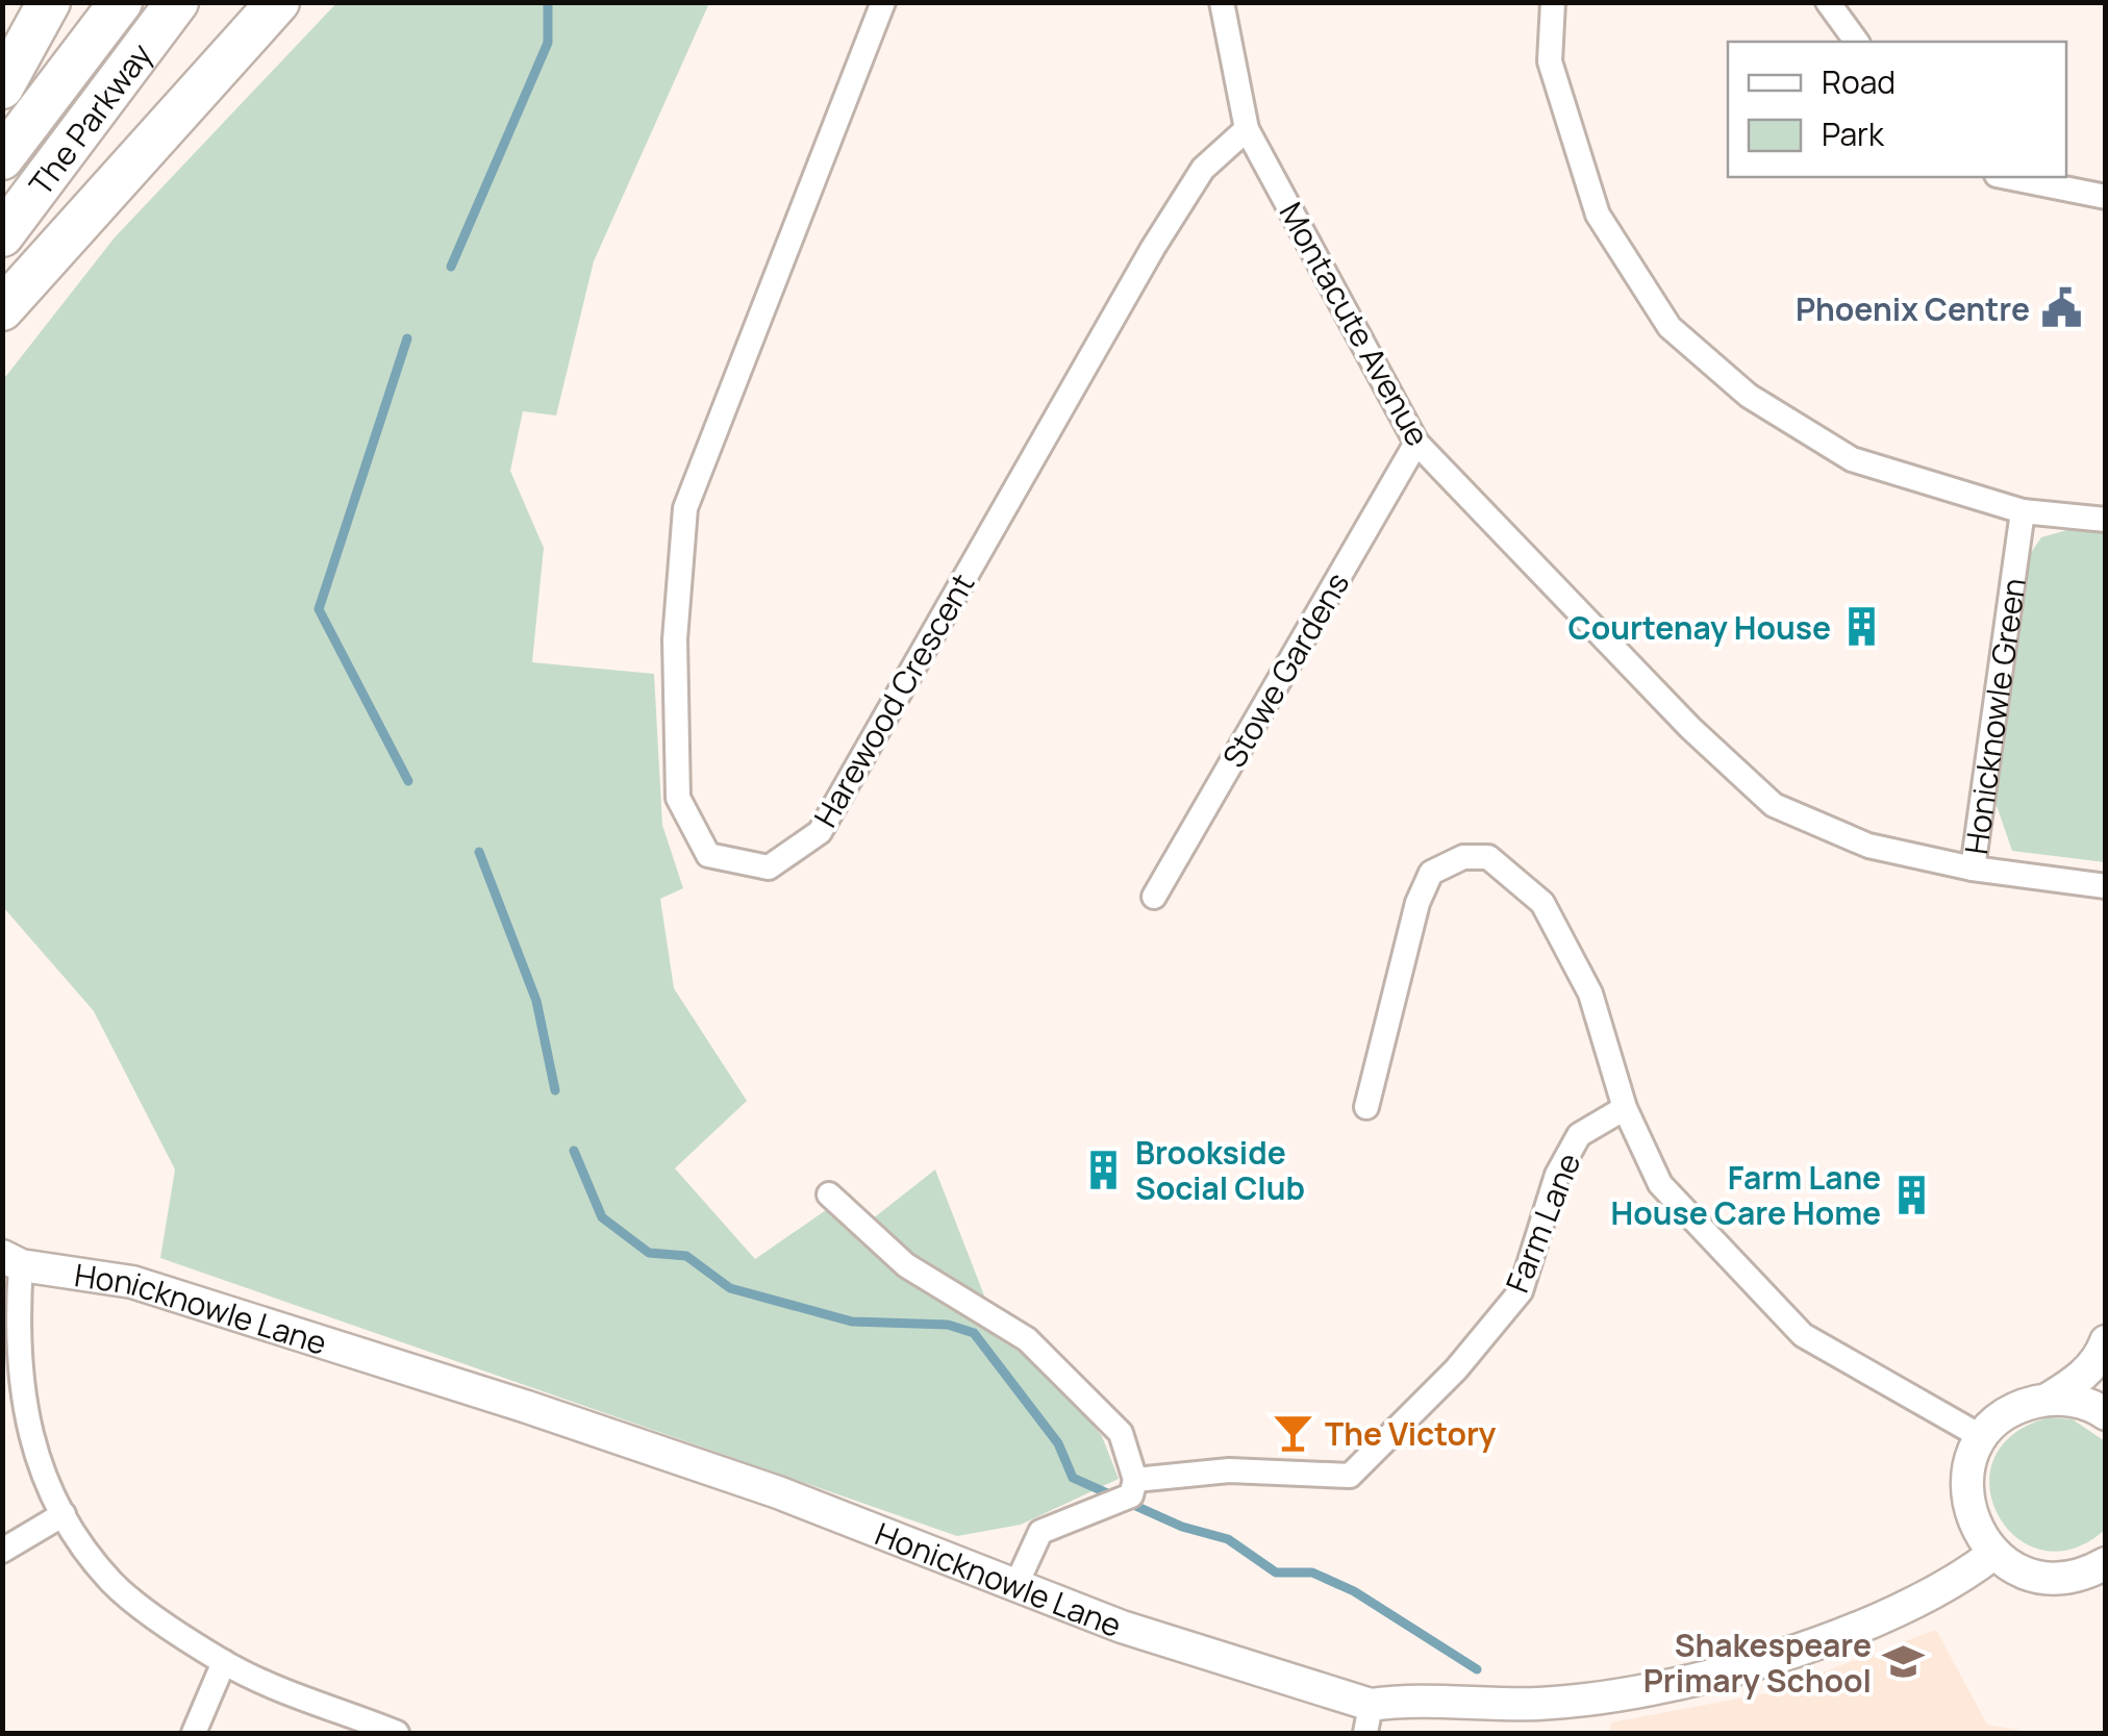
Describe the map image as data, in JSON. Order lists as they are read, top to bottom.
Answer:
{
  "streets": {
    "highway": ["The Parkway"],
    "street": [
      "Montacute Avenue",
      "Stowe Gardens",
      "Harewood Crescent",
      "Honicknowle Green",
      "Farm Lane",
      "Honicknowle Lane"
    ]
  },
  "crossings": [
    ["Montacute Avenue", "Stowe Gardens"],
    ["Montacute Avenue", "Harewood Crescent"],
    ["Montacute Avenue", "Honicknowle Green"],
    ["Farm Lane", "Honicknowle Lane"]
  ],
  "places": {
    "public building": ["Phoenix Centre"],
    "building": ["Courtenay House", "Brookside Social Club", "Farm Lane House Care Home"],
    "bar": ["The Victory"],
    "school or university": ["Shakespeare Primary School"]
  },
  "legend": ["Road", "Park"]
}
